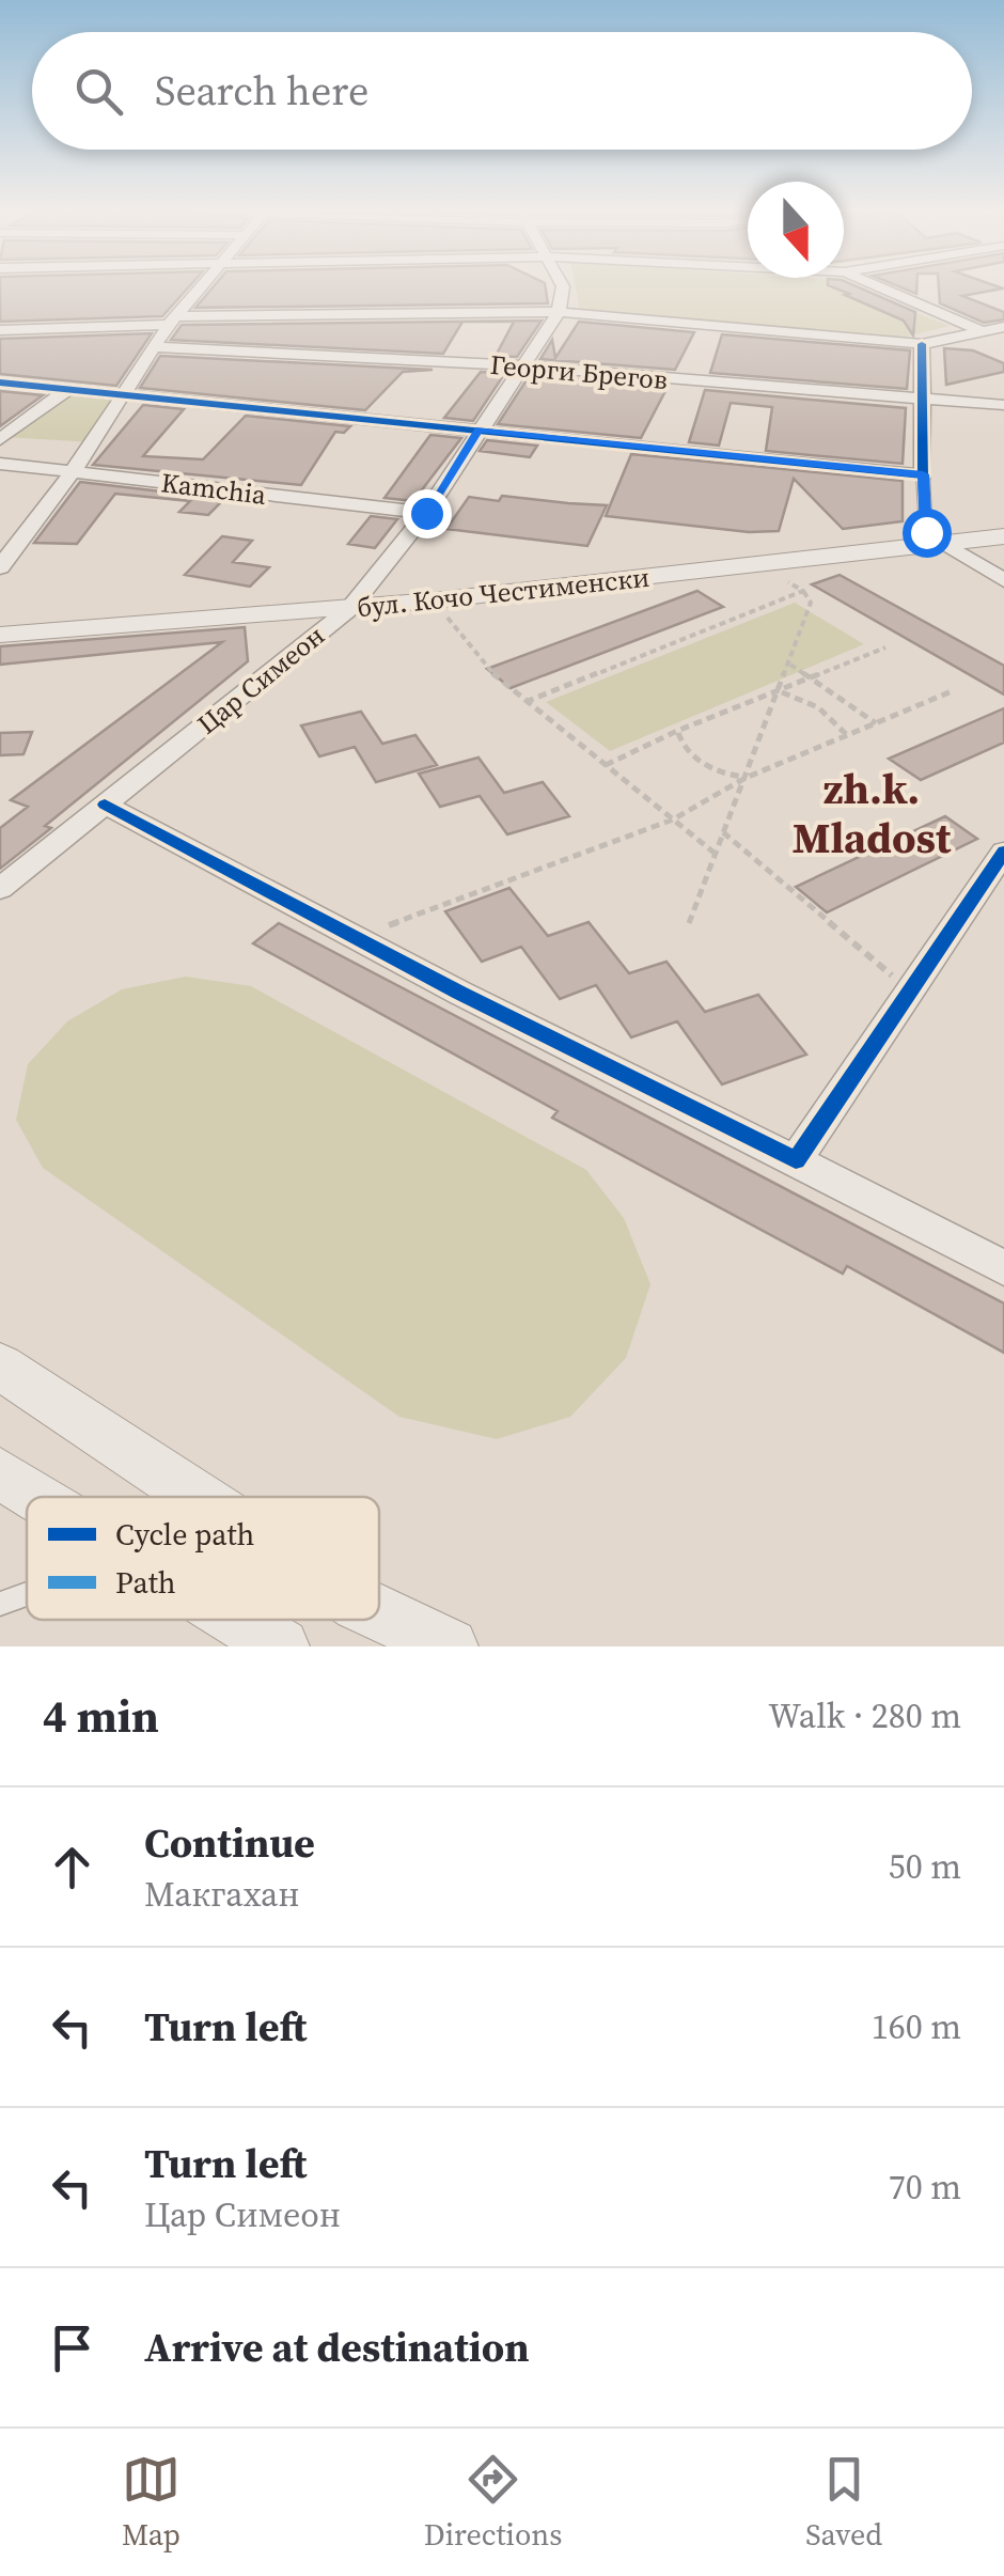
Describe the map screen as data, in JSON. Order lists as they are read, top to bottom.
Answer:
{
  "streets": {
    "street": [
      "Георги Брегов",
      "Kamchia",
      "бул. Кочо Честименски",
      "Цар Симеон"
    ]
  },
  "crossings": [
    ["Георги Брегов", "Цар Симеон"],
    ["Kamchia", "Цар Симеон"],
    ["бул. Кочо Честименски", "Цар Симеон"]
  ],
  "districts": ["zh.k. Mladost"],
  "legend": ["Cycle path", "Path"],
  "north": "bottom",
  "page": {
    "search": "Search here",
    "heading": ["4 min", "Walk · 280 m"],
    "list": [
      ["Continue", "Макгахан", "50 m"],
      ["Turn left", "160 m"],
      ["Turn left", "Цар Симеон", "70 m"],
      "Arrive at destination"
    ],
    "nav": ["Map", "Directions", "Saved"]
  }
}
